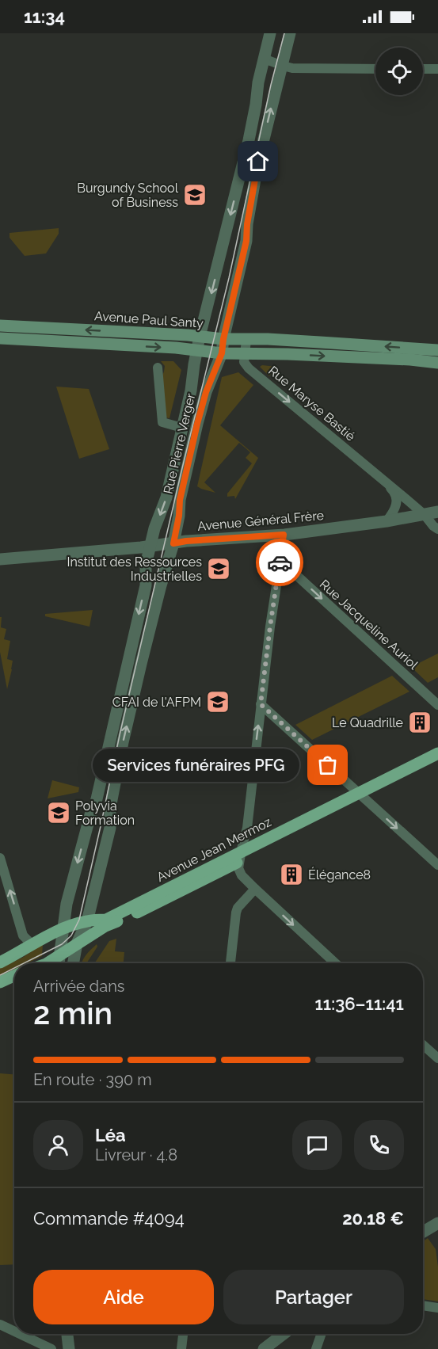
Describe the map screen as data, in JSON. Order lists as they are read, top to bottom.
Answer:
{
  "streets": {
    "main road": ["Avenue Paul Santy", "Avenue Jean Mermoz"],
    "street": [
      "Rue Maryse Bastié",
      "Rue Pierre Verger",
      "Avenue Général Frère",
      "Rue Jacqueline Auriol"
    ]
  },
  "crossings": [
    ["Avenue Paul Santy", "Rue Maryse Bastié"],
    ["Avenue Paul Santy", "Rue Pierre Verger"],
    ["Rue Maryse Bastié", "Avenue Général Frère"],
    ["Rue Pierre Verger", "Avenue Général Frère"],
    ["Rue Pierre Verger", "Avenue Jean Mermoz"]
  ],
  "one_way": ["Rue Maryse Bastié", "Rue Jacqueline Auriol"],
  "places": {
    "school or university": [
      "Burgundy School of Business",
      "Institut des Ressources Industrielles",
      "CFAI de l'AFPM",
      "Polyvia Formation"
    ],
    "building": ["Le Quadrille", "Élégance8"],
    "other": ["Services funéraires PFG"]
  },
  "page": {
    "status": "11:34",
    "bubble": "Services funéraires PFG",
    "heading": ["2 min", "Arrivée dans", "11:36–11:41"],
    "panel": [
      "Léa",
      "Livreur · 4.8",
      "Commande #4094",
      "20.18 €"
    ],
    "bar": "En route · 390 m",
    "buttons": ["Aide", "Partager"]
  }
}
